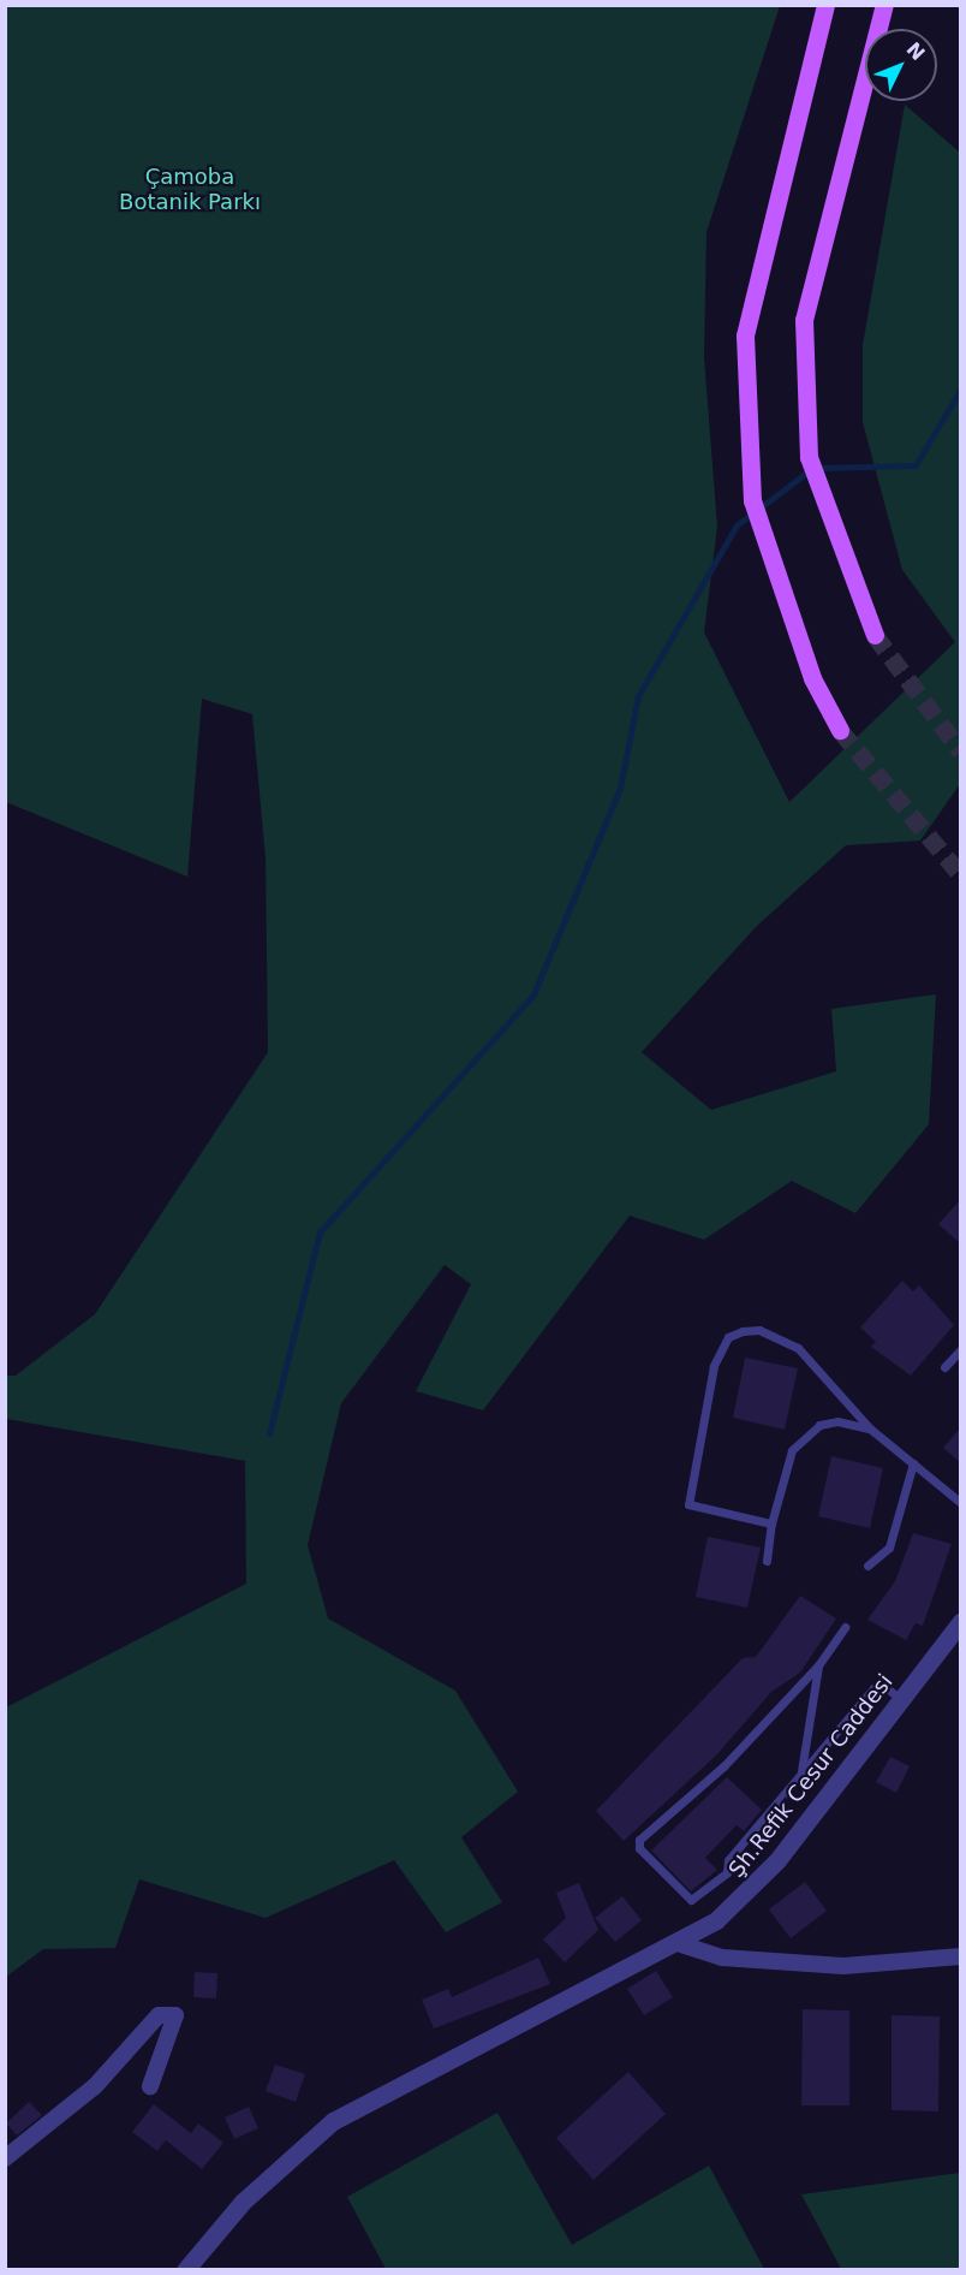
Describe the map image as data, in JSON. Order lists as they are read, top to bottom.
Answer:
{
  "streets": {
    "street": ["Şh.Refik Cesur Caddesi"]
  },
  "parks": ["Çamoba Botanik Parkı"],
  "north": "top right"
}
